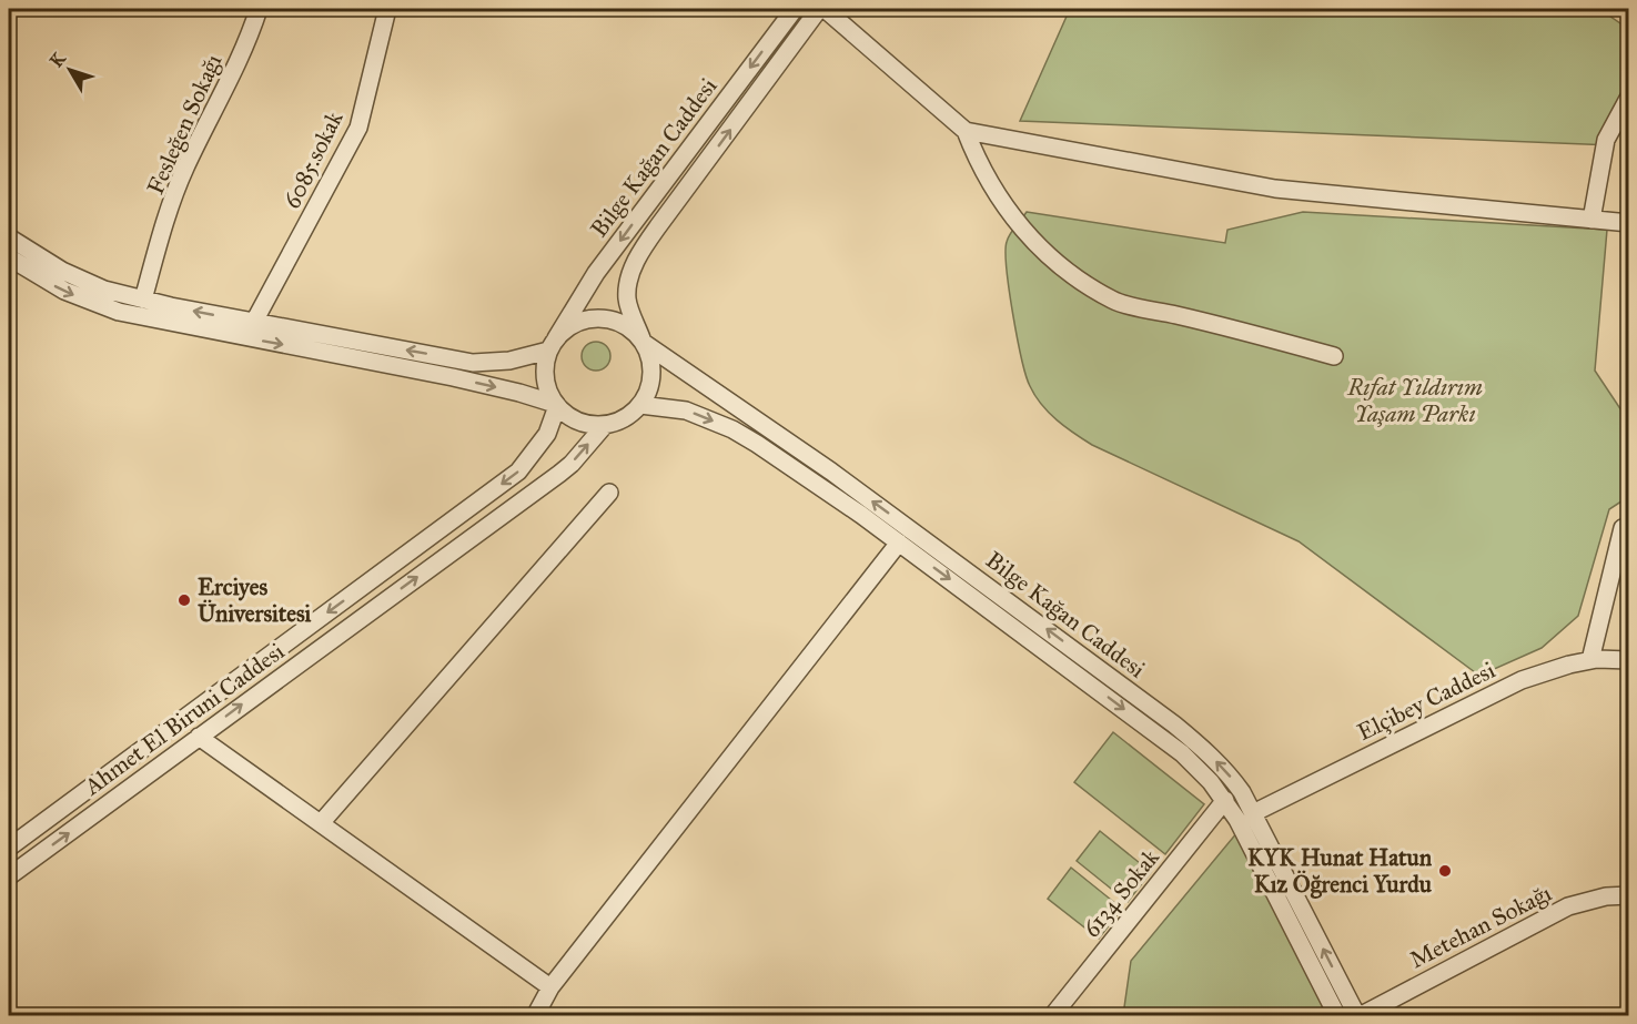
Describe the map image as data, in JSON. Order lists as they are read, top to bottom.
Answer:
{
  "streets": {
    "street": [
      "Fesleğen Sokağı",
      "Bilge Kağan Caddesi",
      "6085.sokak",
      "Elçibey Caddesi",
      "Ahmet El Biruni Caddesi",
      "6134 Sokak",
      "Metehan Sokağı"
    ]
  },
  "crossings": [
    ["Bilge Kağan Caddesi", "Elçibey Caddesi"],
    ["Bilge Kağan Caddesi", "Ahmet El Biruni Caddesi"],
    ["Bilge Kağan Caddesi", "6134 Sokak"],
    ["Bilge Kağan Caddesi", "Metehan Sokağı"]
  ],
  "parks": ["Rıfat Yıldırım Yaşam Parkı"],
  "places": ["Erciyes Üniversitesi", "KYK Hunat Hatun Kız Öğrenci Yurdu"],
  "north": "top left"
}
